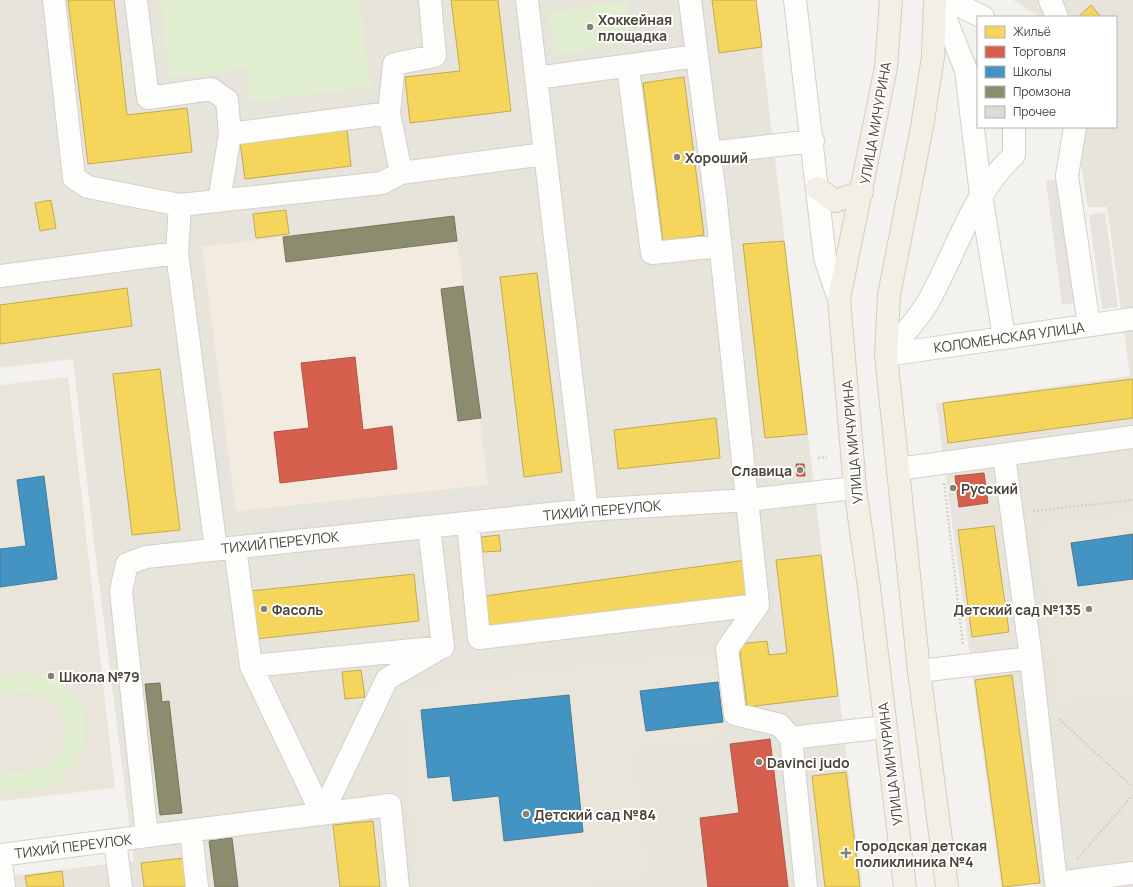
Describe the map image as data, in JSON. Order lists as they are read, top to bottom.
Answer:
{
  "streets": {
    "main road": ["УЛИЦА МИЧУРИНА"],
    "street": ["КОЛОМЕНСКАЯ УЛИЦА", "ТИХИЙ ПЕРЕУЛОК"]
  },
  "crossings": [
    ["УЛИЦА МИЧУРИНА", "ТИХИЙ ПЕРЕУЛОК"]
  ],
  "places": {
    "other": [
      "Хоккейная площадка",
      "Хороший",
      "Славица",
      "Русский",
      "Фасоль",
      "Детский сад №135",
      "Школа №79",
      "Davinci judo",
      "Детский сад №84"
    ],
    "health": ["Городская детская поликлиника №4"]
  },
  "legend": [
    "Жильё",
    "Торговля",
    "Школы",
    "Промзона",
    "Прочее"
  ]
}
